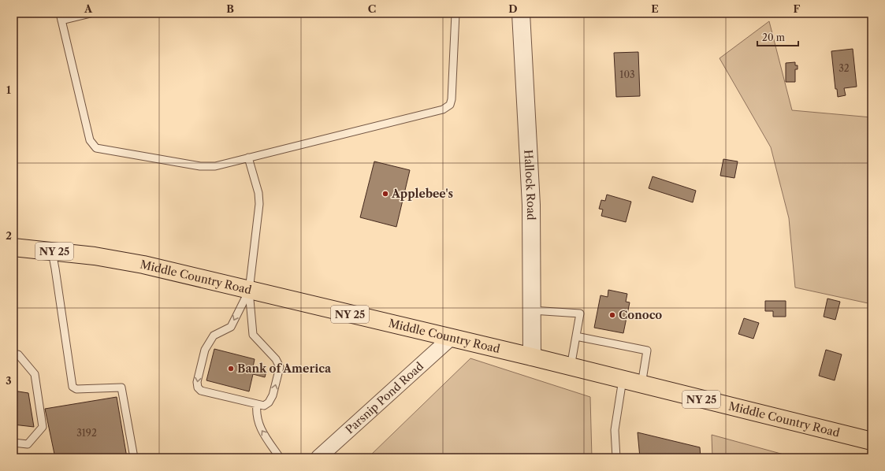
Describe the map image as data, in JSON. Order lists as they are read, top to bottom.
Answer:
{
  "streets": {
    "main road": ["NY 25", "Middle Country Road"],
    "street": ["Hallock Road", "Parsnip Pond Road"]
  },
  "crossings": [
    ["Hallock Road", "Middle Country Road"],
    ["Middle Country Road", "Parsnip Pond Road"]
  ],
  "places": ["Applebee's", "Conoco", "Bank of America"],
  "house_numbers": ["32", "103", "3192"],
  "scale_bar": "20 m",
  "grid": {
    "columns": [
      "A",
      "B",
      "C",
      "D",
      "E",
      "F"
    ],
    "rows": ["1", "2", "3"]
  }
}
